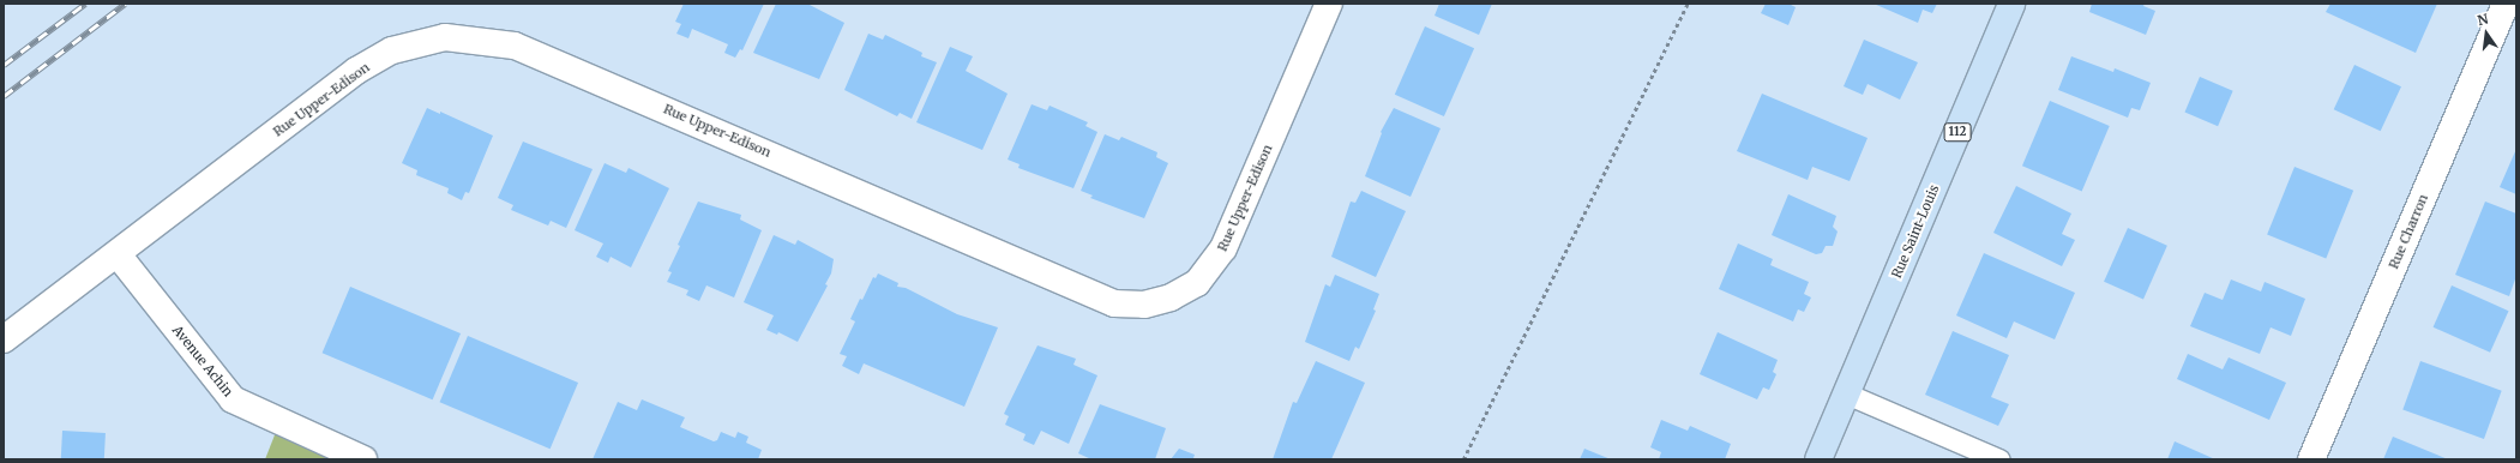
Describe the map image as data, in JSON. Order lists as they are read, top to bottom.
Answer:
{
  "streets": {
    "main road": ["112", "Rue Saint-Louis"],
    "street": ["Rue Upper-Edison", "Rue Charron", "Avenue Achin"]
  },
  "crossings": [
    ["Rue Upper-Edison", "Avenue Achin"]
  ],
  "north": "top"
}
